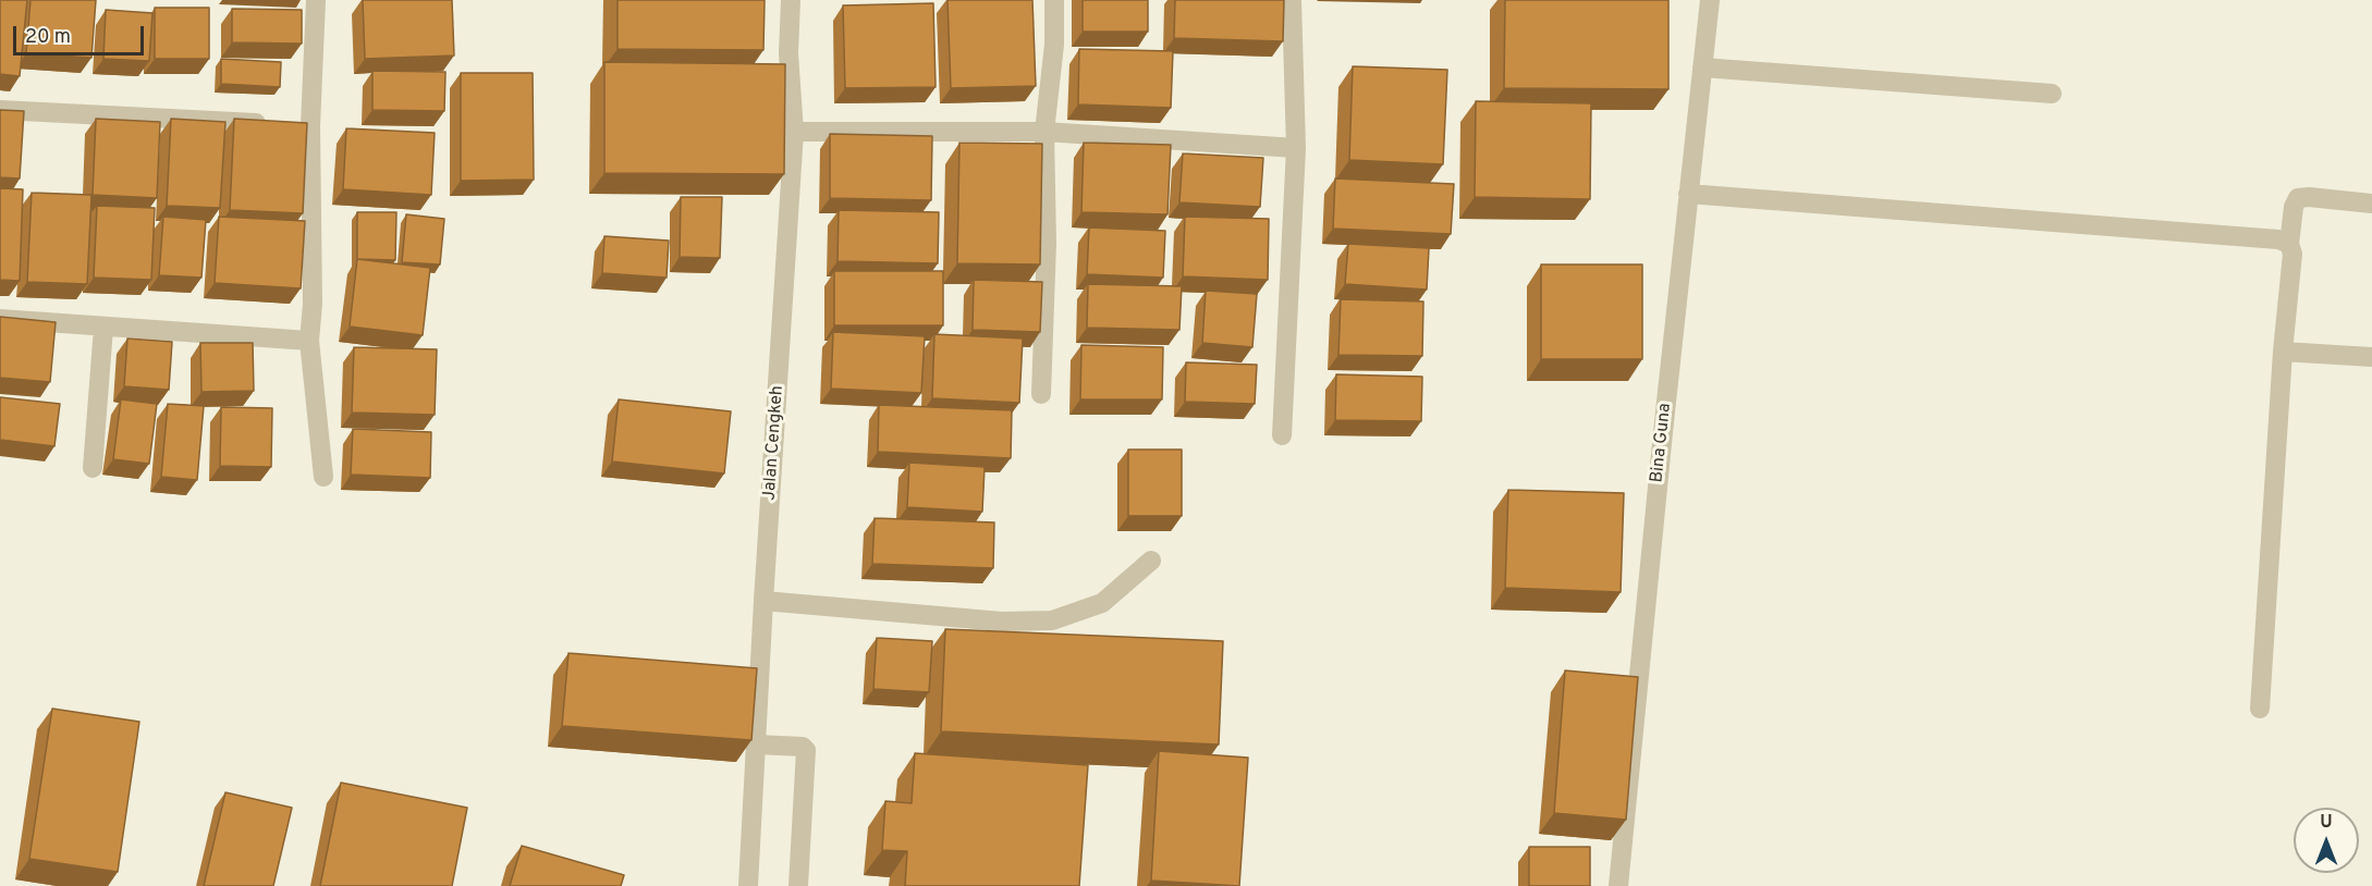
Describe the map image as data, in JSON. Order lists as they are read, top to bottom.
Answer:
{
  "streets": {
    "street": ["Jalan Cengkeh", "Bina Guna"]
  },
  "scale_bar": "20 m",
  "north": "top"
}
